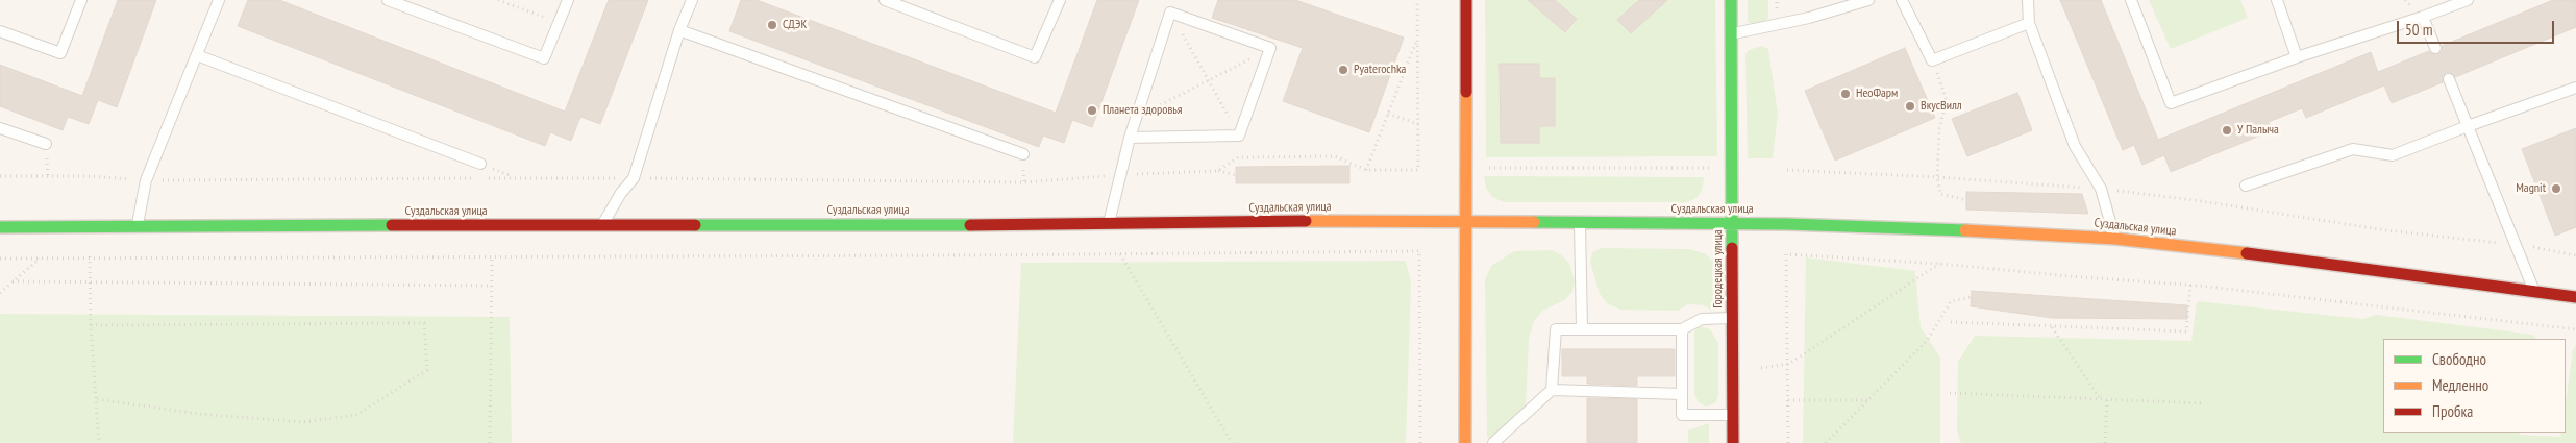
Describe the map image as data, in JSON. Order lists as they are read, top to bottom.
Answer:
{
  "streets": {
    "street": ["Суздальская улица", "Городецкая улица"]
  },
  "crossings": [
    ["Суздальская улица", "Городецкая улица"]
  ],
  "places": [
    "СДЭК",
    "Pyaterochka",
    "НеоФарм",
    "ВкусВилл",
    "Планета здоровья",
    "У Палыча",
    "Magnit"
  ],
  "legend": ["Свободно", "Медленно", "Пробка"],
  "scale_bar": "50 m"
}
